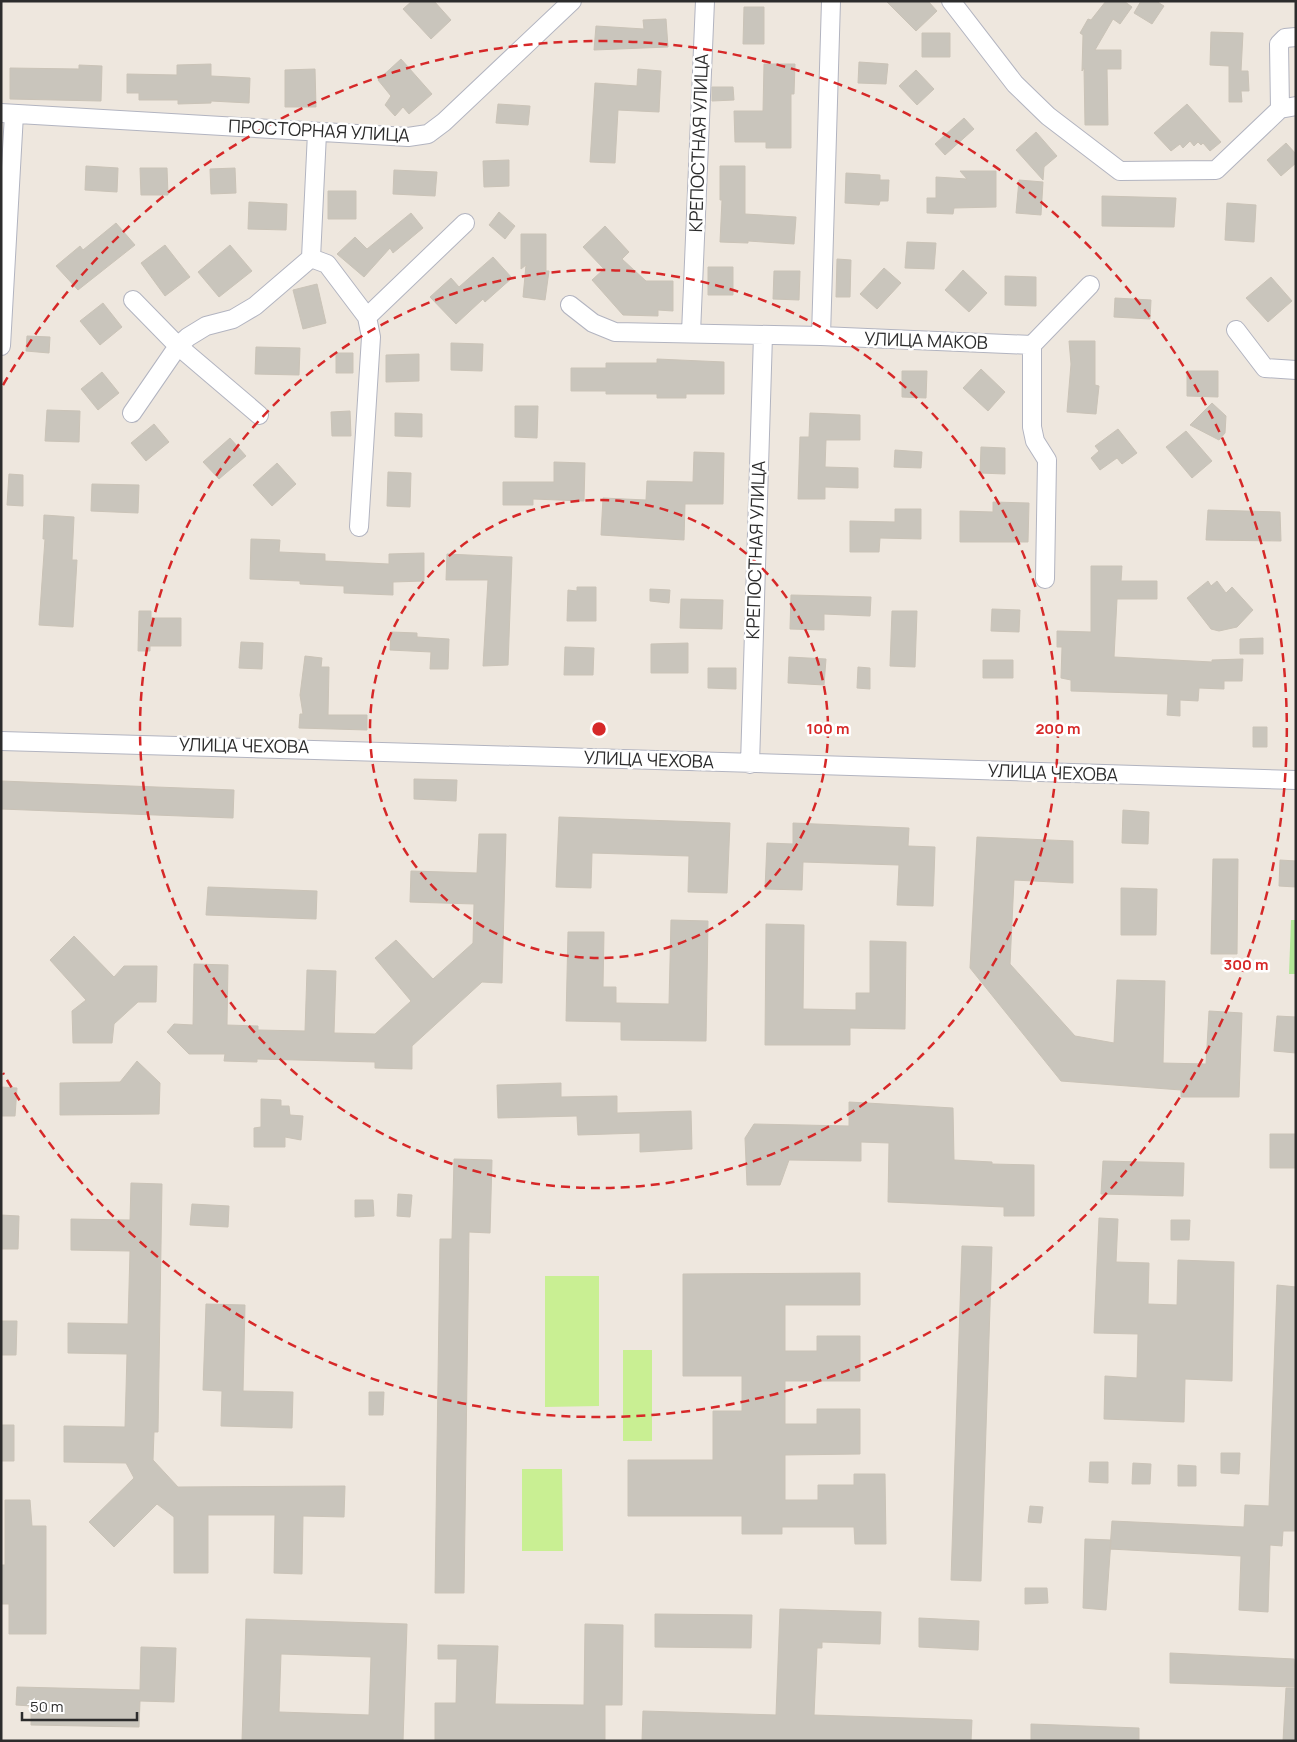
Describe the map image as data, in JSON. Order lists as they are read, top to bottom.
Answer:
{
  "streets": {
    "street": [
      "ПРОСТОРНАЯ УЛИЦА",
      "КРЕПОСТНАЯ УЛИЦА",
      "УЛИЦА МАКОВ",
      "УЛИЦА ЧЕХОВА"
    ]
  },
  "crossings": [
    ["КРЕПОСТНАЯ УЛИЦА", "УЛИЦА ЧЕХОВА"]
  ],
  "scale_bar": "50 m",
  "rings": ["100 m", "200 m", "300 m"]
}
